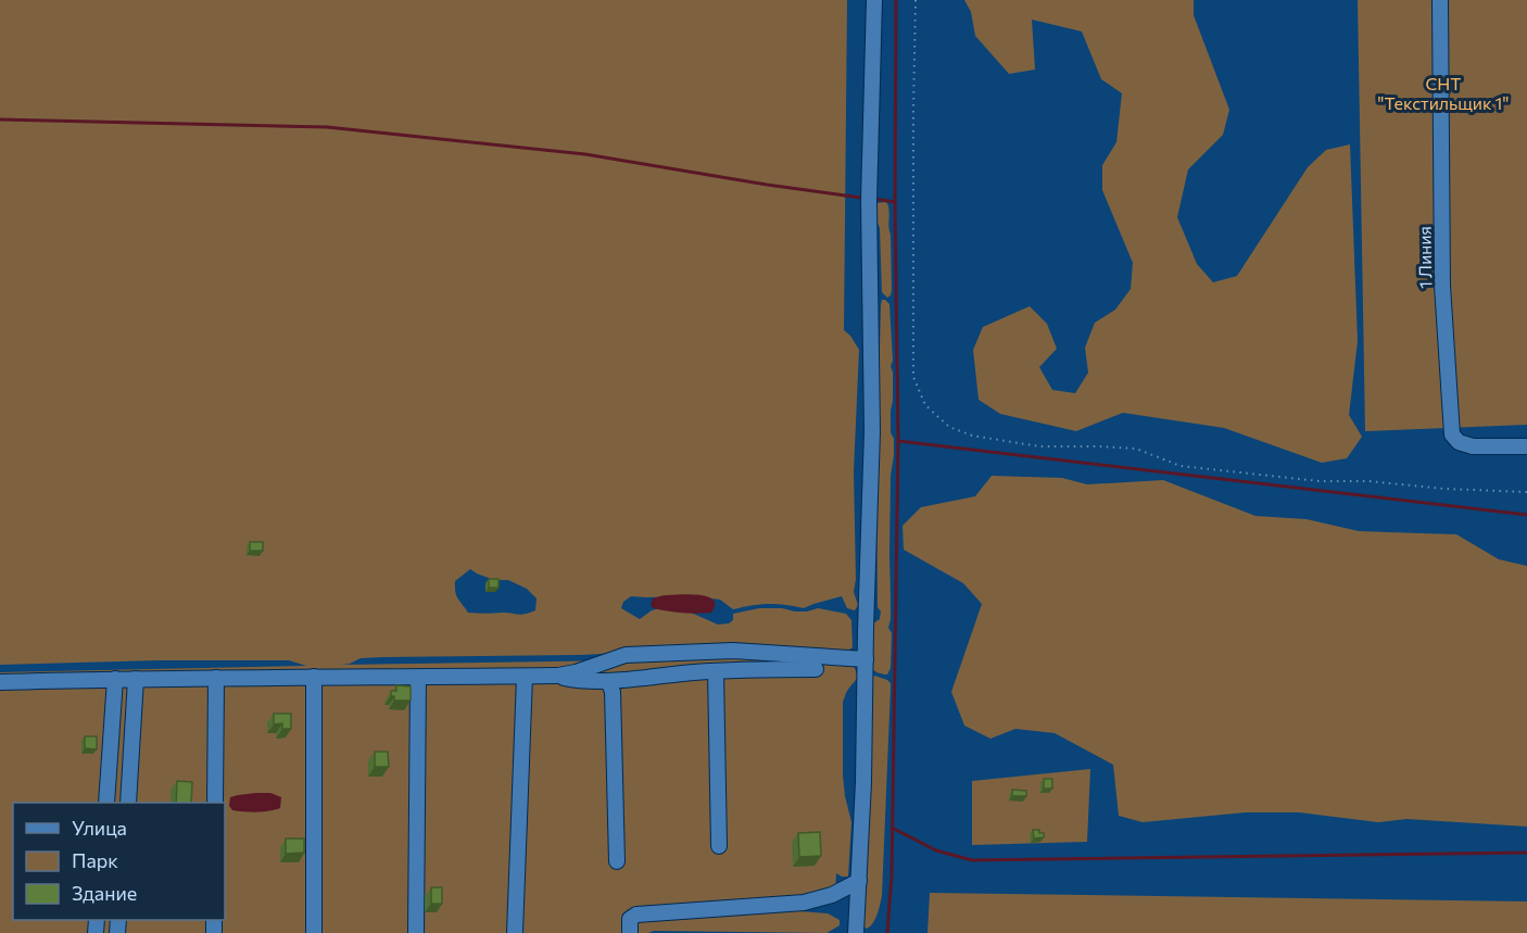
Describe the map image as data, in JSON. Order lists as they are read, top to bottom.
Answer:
{
  "streets": {
    "street": ["1 Линия"]
  },
  "parks": ["СНТ \"Текстильщик 1\""],
  "legend": ["Улица", "Парк", "Здание"]
}
